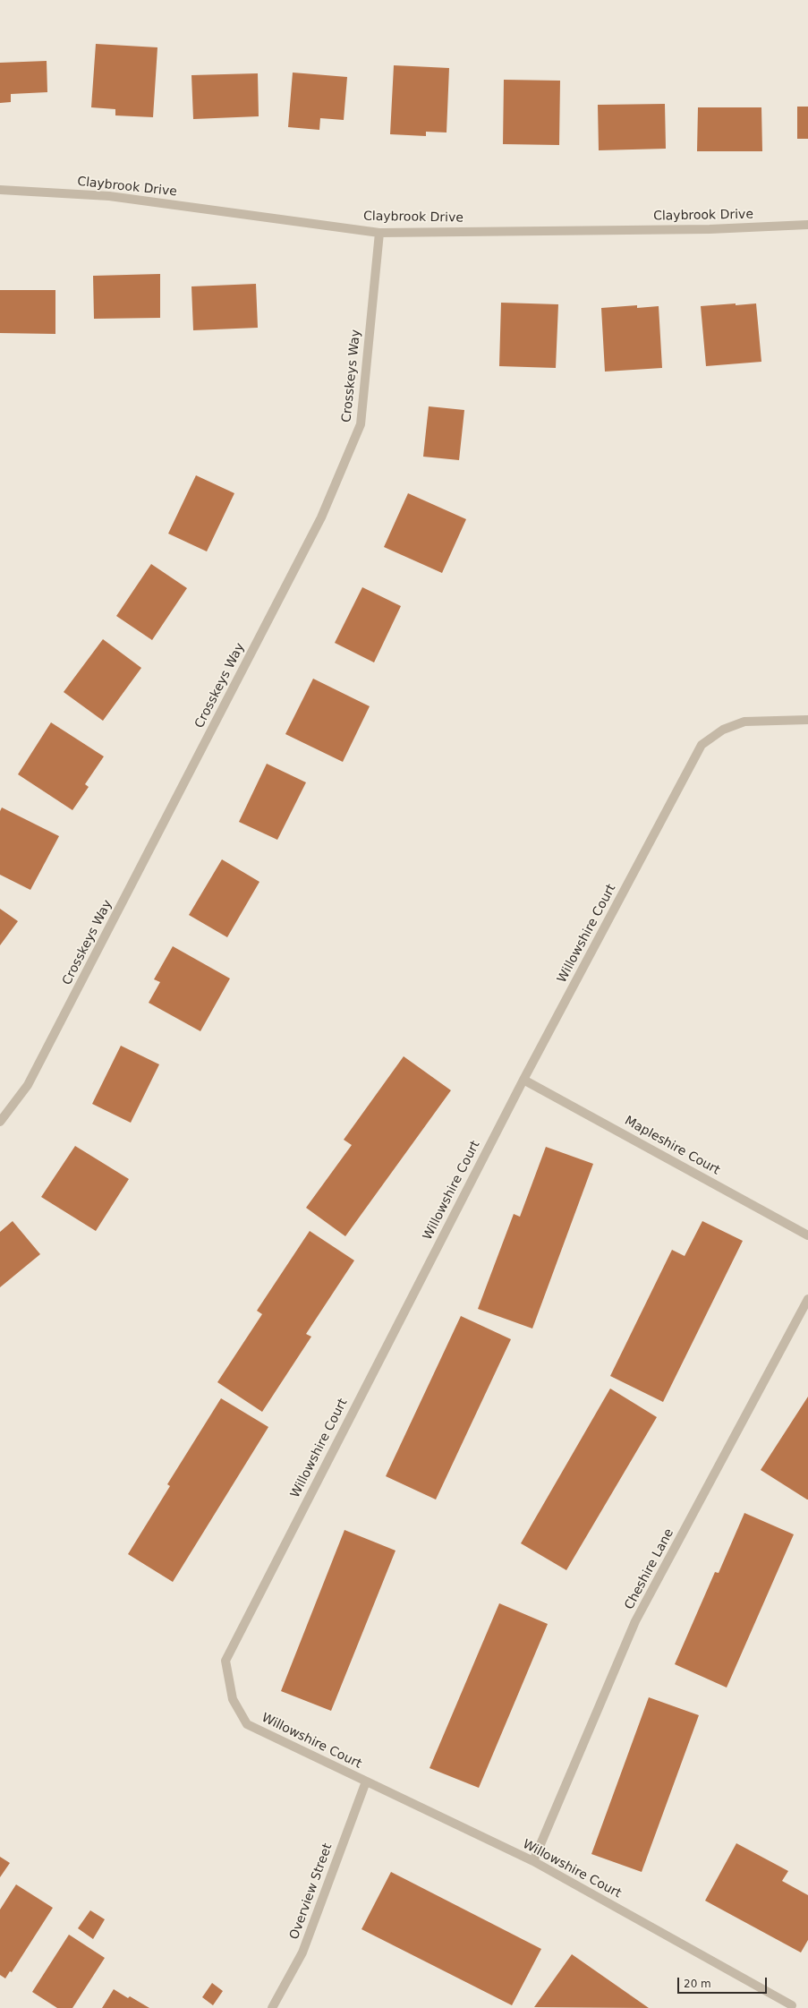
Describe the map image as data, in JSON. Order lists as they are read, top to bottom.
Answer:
{
  "streets": {
    "street": [
      "Claybrook Drive",
      "Crosskeys Way",
      "Willowshire Court",
      "Mapleshire Court",
      "Cheshire Lane",
      "Overview Street"
    ]
  },
  "crossings": [
    ["Claybrook Drive", "Crosskeys Way"],
    ["Willowshire Court", "Mapleshire Court"],
    ["Willowshire Court", "Cheshire Lane"],
    ["Willowshire Court", "Overview Street"]
  ],
  "scale_bar": "20 m"
}
